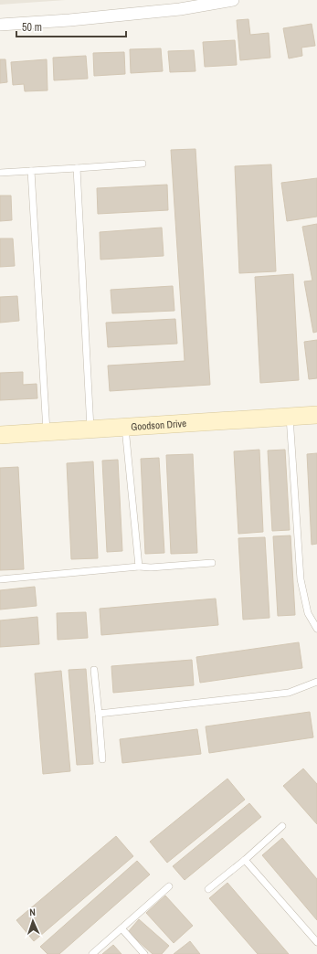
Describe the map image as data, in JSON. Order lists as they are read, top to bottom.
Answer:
{
  "streets": {
    "street": ["Goodson Drive"]
  },
  "scale_bar": "50 m",
  "north": "top"
}
